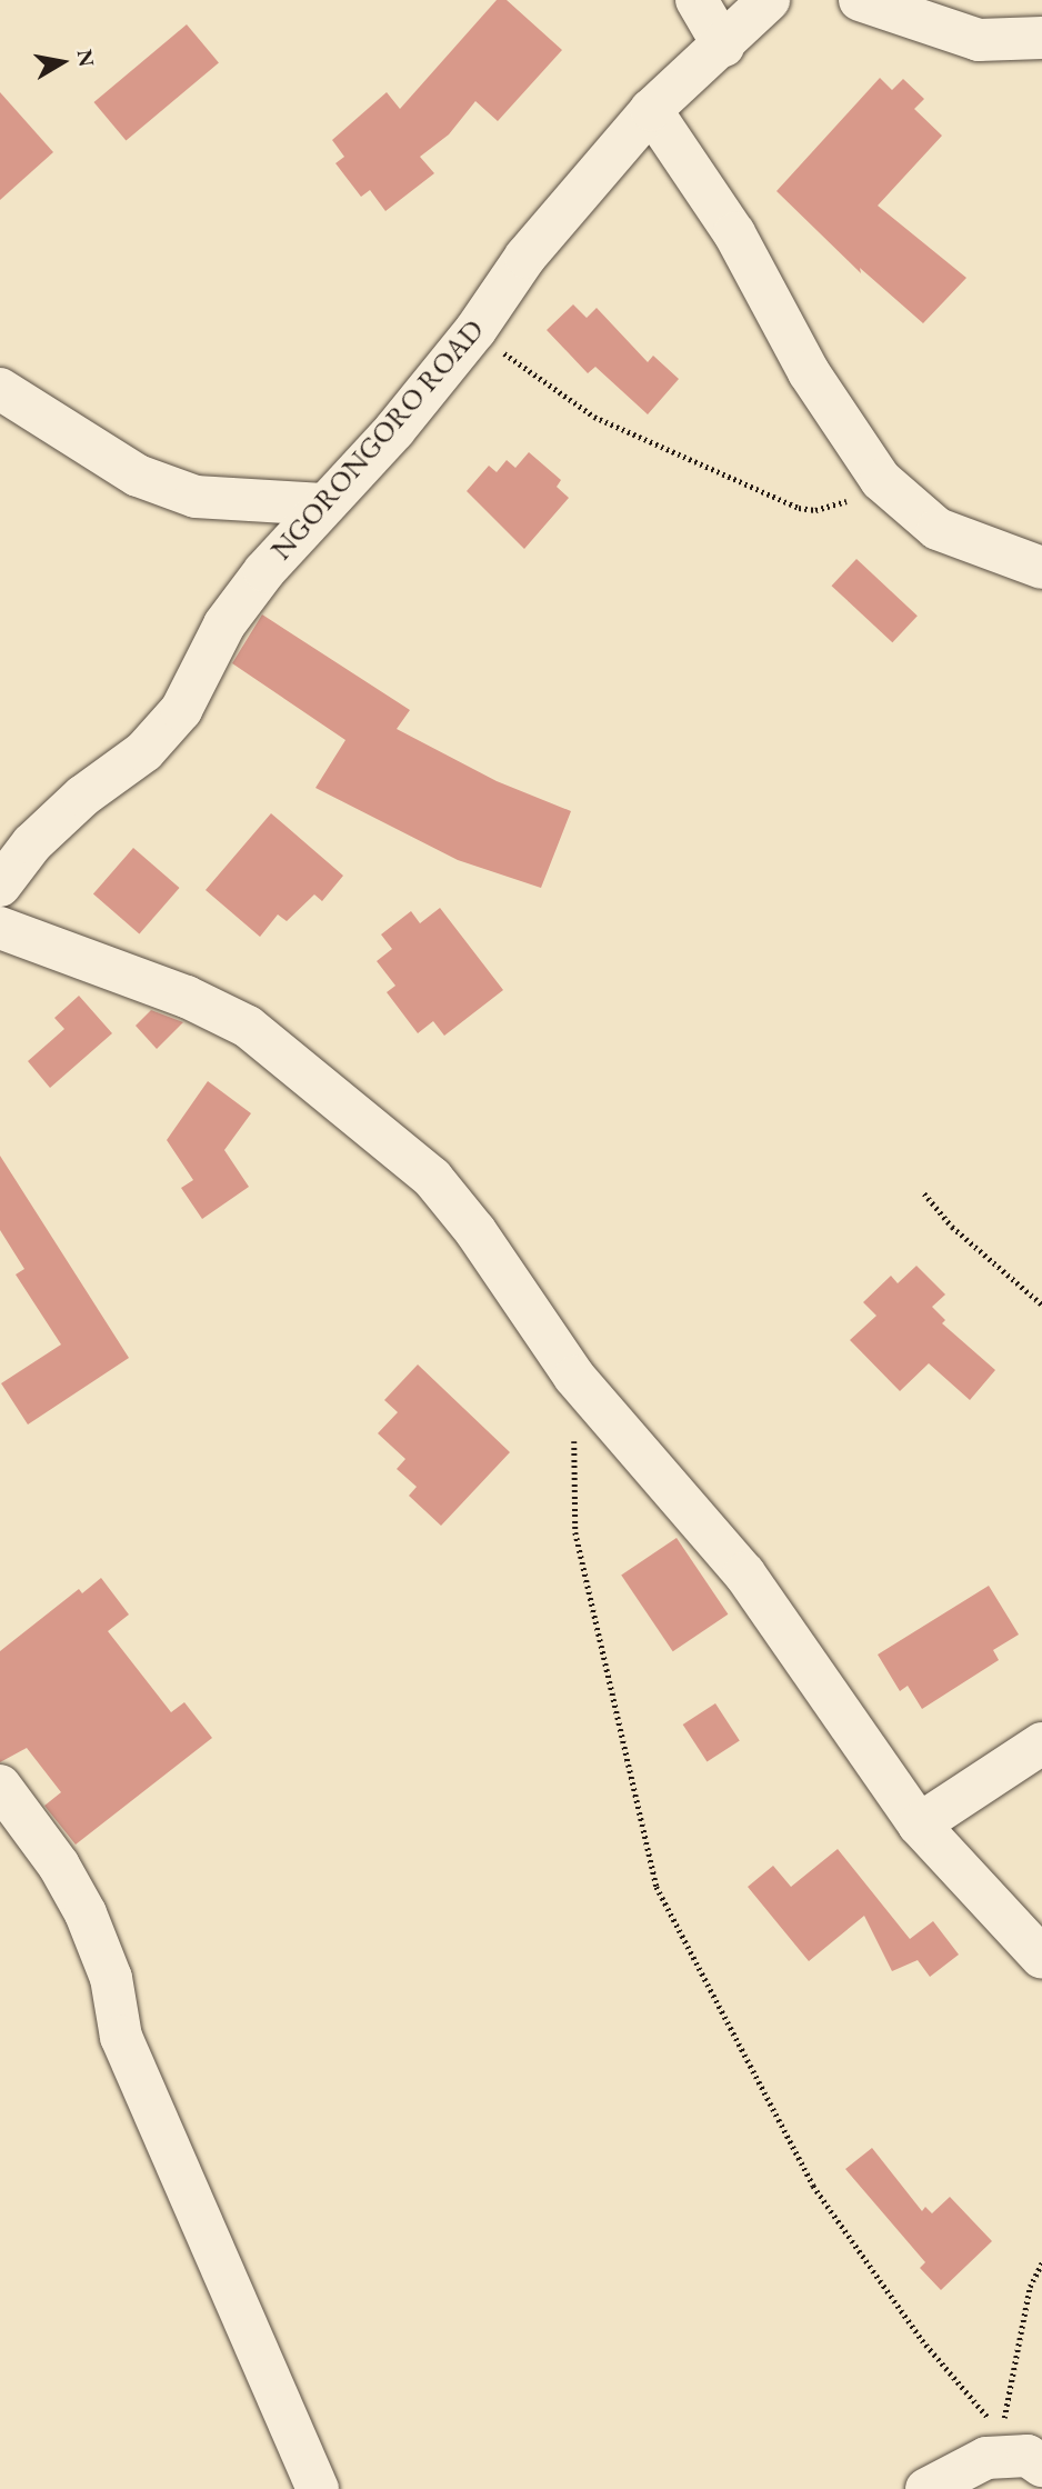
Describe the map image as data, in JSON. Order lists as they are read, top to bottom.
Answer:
{
  "streets": {
    "street": ["NGORONGORO ROAD"]
  },
  "north": "right"
}
